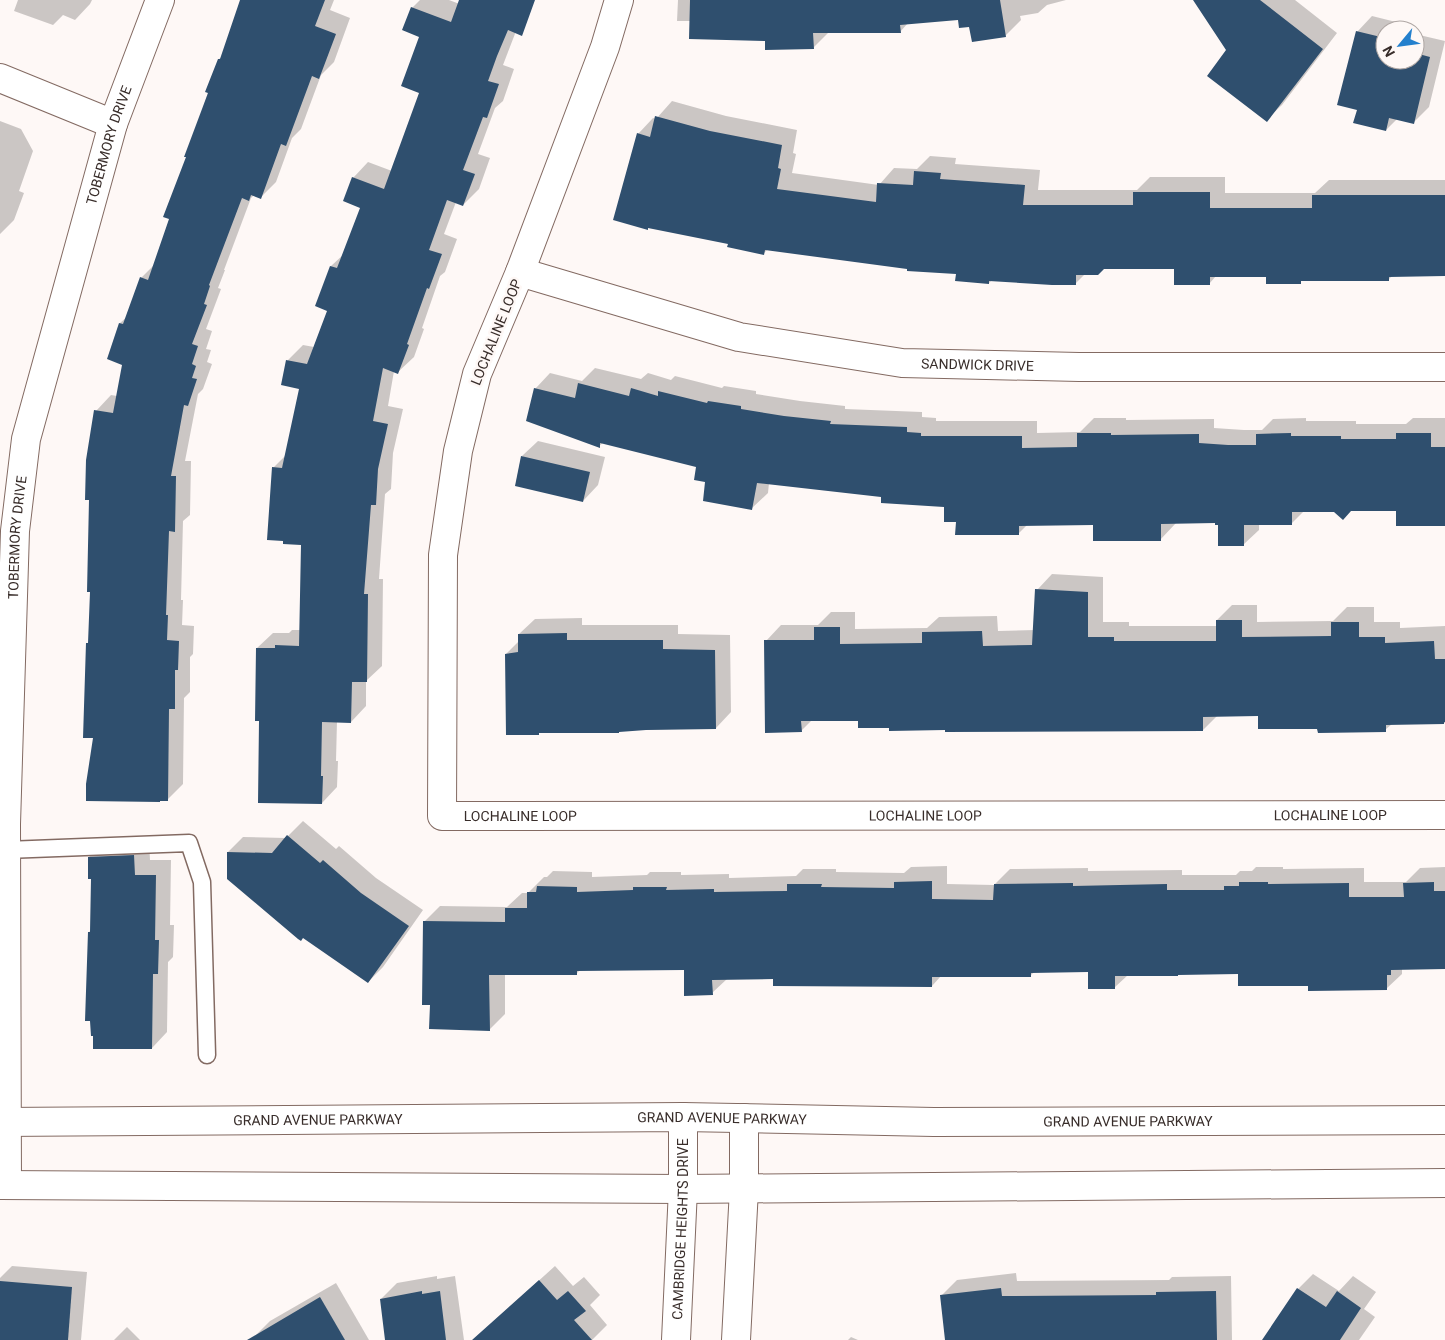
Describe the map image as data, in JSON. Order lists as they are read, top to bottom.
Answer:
{
  "streets": {
    "street": [
      "TOBERMORY DRIVE",
      "LOCHALINE LOOP",
      "SANDWICK DRIVE",
      "GRAND AVENUE PARKWAY",
      "CAMBRIDGE HEIGHTS DRIVE"
    ]
  },
  "crossings": [
    ["TOBERMORY DRIVE", "GRAND AVENUE PARKWAY"],
    ["LOCHALINE LOOP", "SANDWICK DRIVE"],
    ["GRAND AVENUE PARKWAY", "CAMBRIDGE HEIGHTS DRIVE"]
  ],
  "north": "bottom left"
}
